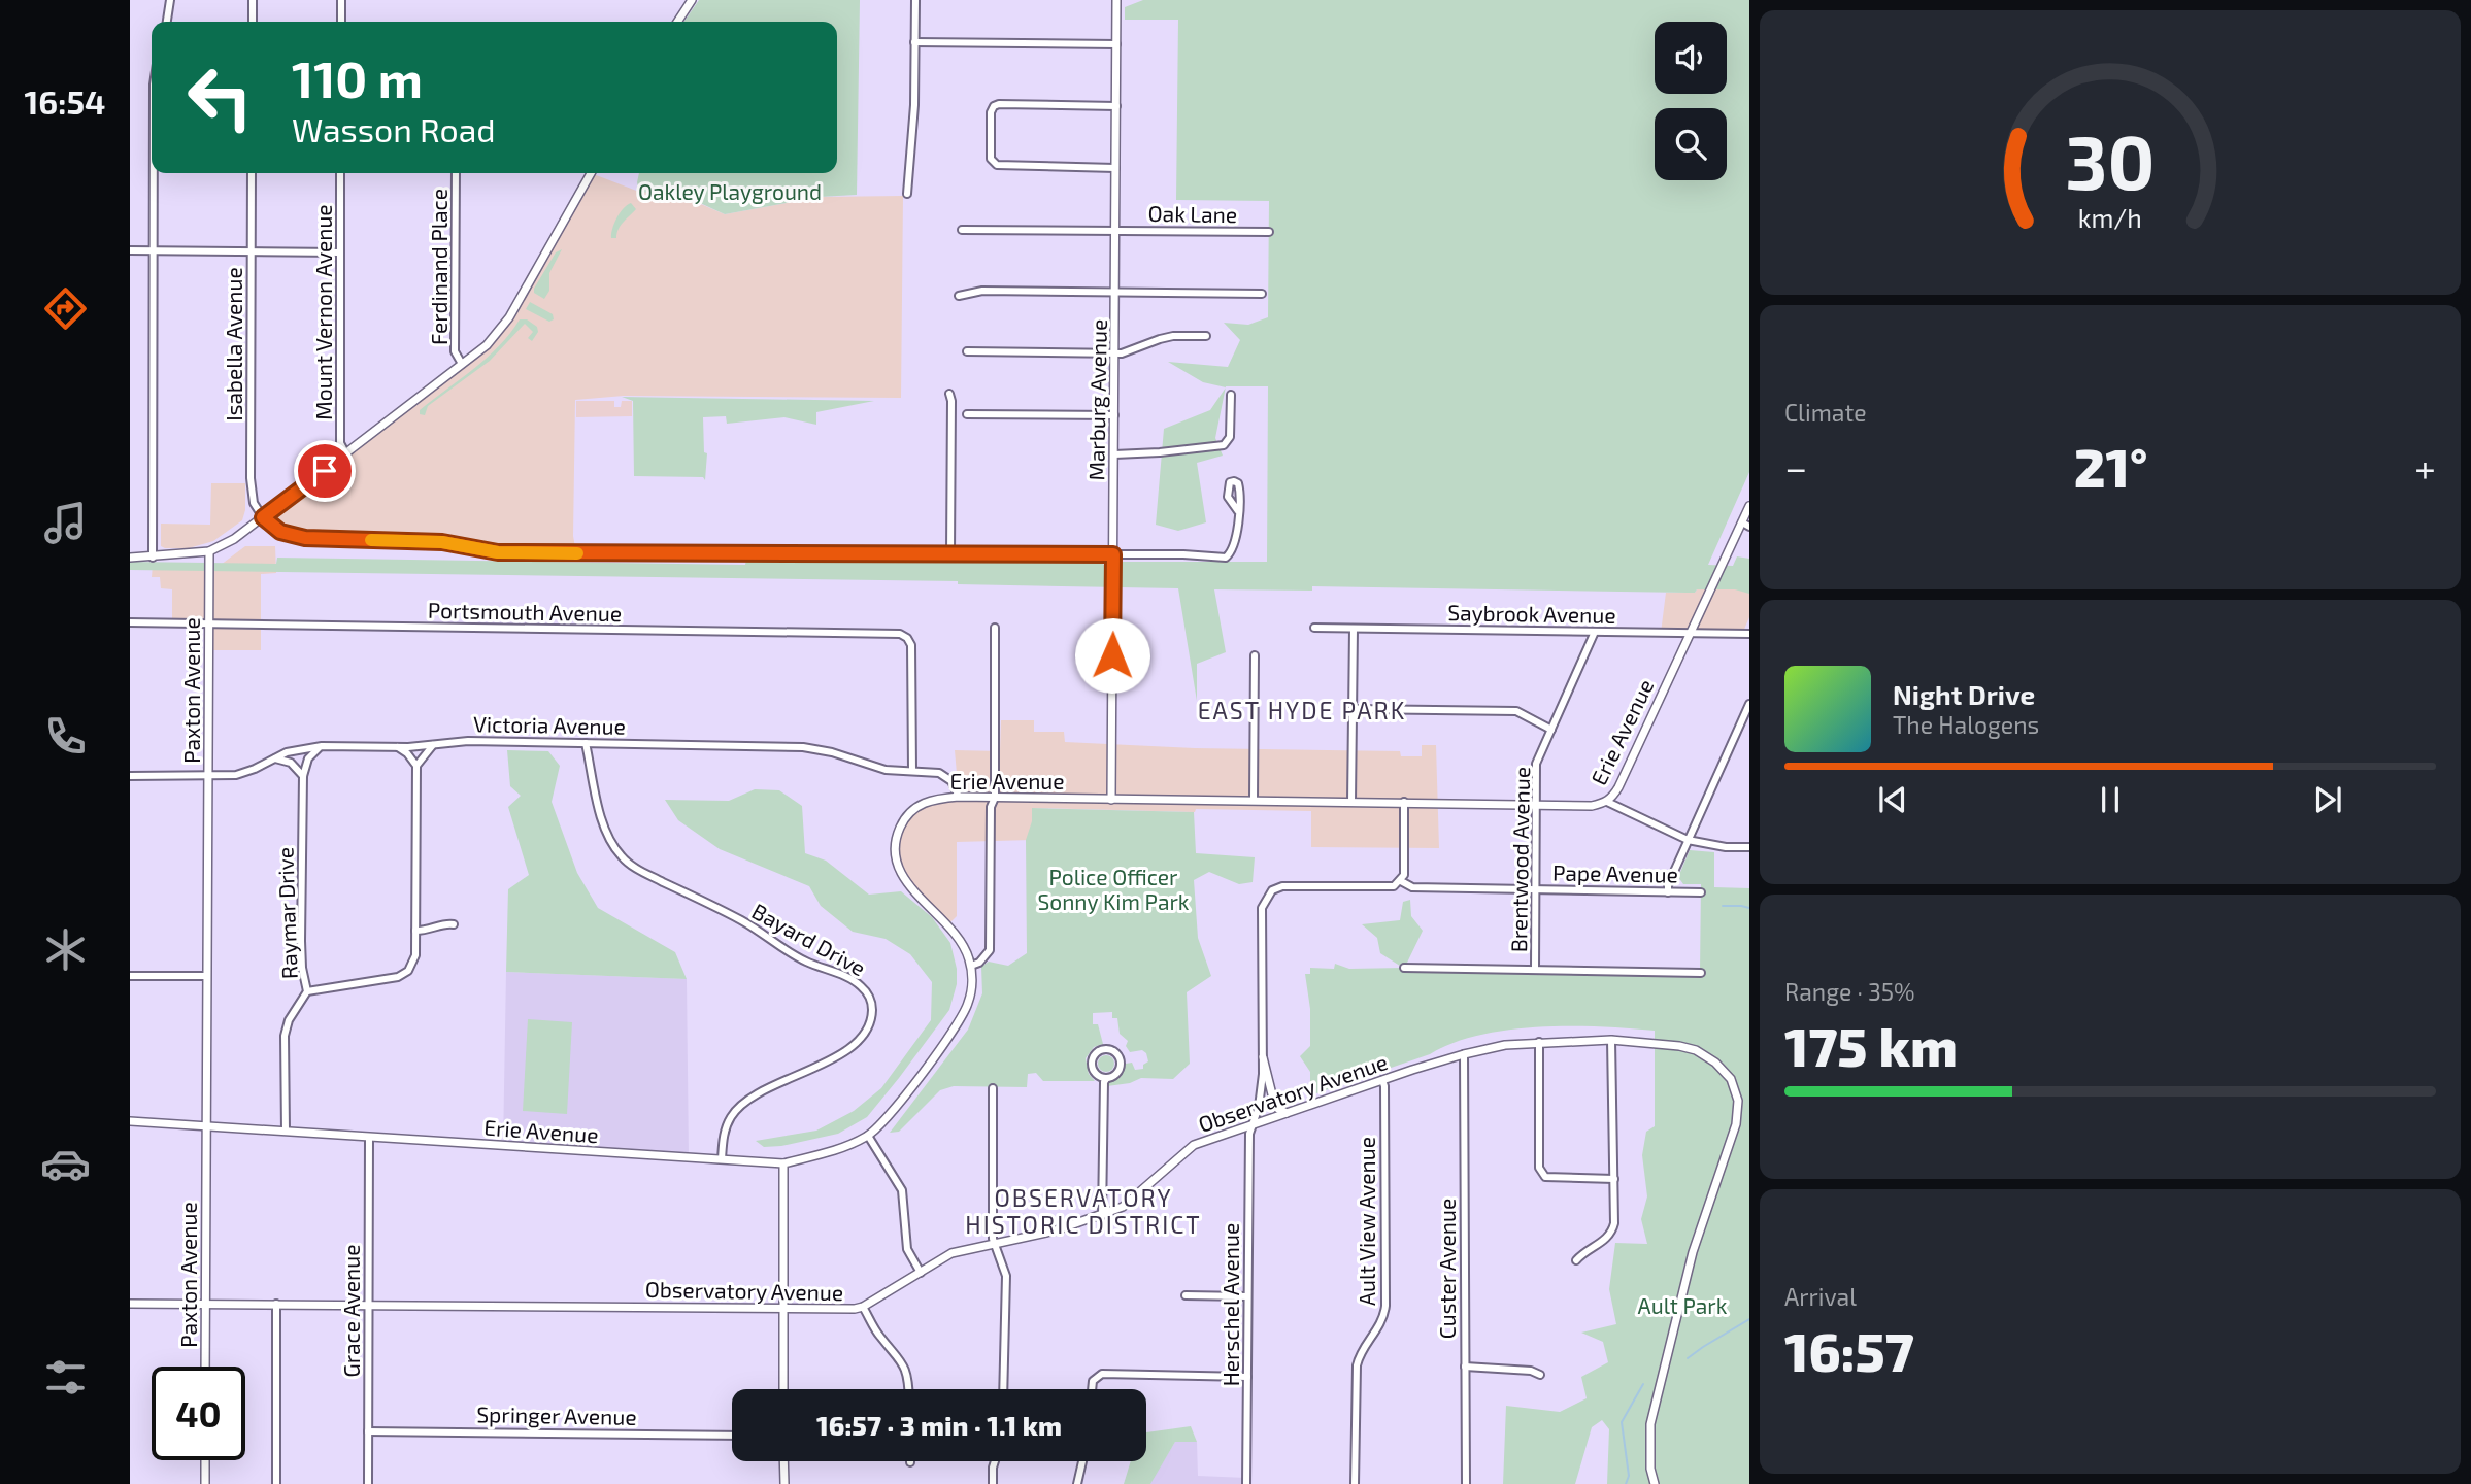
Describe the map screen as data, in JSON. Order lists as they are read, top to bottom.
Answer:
{
  "streets": {
    "street": [
      "Oak Lane",
      "Ferdinand Place",
      "Mount Vernon Avenue",
      "Isabella Avenue",
      "Marburg Avenue",
      "Portsmouth Avenue",
      "Saybrook Avenue",
      "Paxton Avenue",
      "Victoria Avenue",
      "Erie Avenue",
      "Brentwood Avenue",
      "Pape Avenue",
      "Raymar Drive",
      "Bayard Drive",
      "Observatory Avenue",
      "Ault View Avenue",
      "Custer Avenue",
      "Herschel Avenue",
      "Grace Avenue",
      "Springer Avenue"
    ]
  },
  "crossings": [
    ["Oak Lane", "Marburg Avenue"],
    ["Marburg Avenue", "Erie Avenue"],
    ["Portsmouth Avenue", "Paxton Avenue"],
    ["Portsmouth Avenue", "Victoria Avenue"],
    ["Saybrook Avenue", "Erie Avenue"],
    ["Saybrook Avenue", "Brentwood Avenue"],
    ["Paxton Avenue", "Victoria Avenue"],
    ["Paxton Avenue", "Erie Avenue"],
    ["Paxton Avenue", "Observatory Avenue"],
    ["Victoria Avenue", "Erie Avenue"],
    ["Victoria Avenue", "Bayard Drive"],
    ["Erie Avenue", "Brentwood Avenue"],
    ["Erie Avenue", "Raymar Drive"],
    ["Erie Avenue", "Bayard Drive"],
    ["Erie Avenue", "Grace Avenue"],
    ["Brentwood Avenue", "Pape Avenue"],
    ["Pape Avenue", "Herschel Avenue"],
    ["Observatory Avenue", "Ault View Avenue"],
    ["Observatory Avenue", "Custer Avenue"],
    ["Observatory Avenue", "Herschel Avenue"],
    ["Observatory Avenue", "Grace Avenue"],
    ["Grace Avenue", "Springer Avenue"]
  ],
  "districts": ["EAST HYDE PARK", "OBSERVATORY HISTORIC DISTRICT"],
  "parks": ["Oakley Playground", "Police Officer Sonny Kim Park", "Ault Park"],
  "page": {
    "tabs": "16:54",
    "turn": ["110 m", "Wasson Road"],
    "tile": [
      "Climate",
      ["Range · 35%", "175 km"],
      ["Arrival", "16:57"]
    ],
    "heat": ["−", "21°", "+"],
    "song": ["Night Drive", "The Halogens"],
    "limit": "40",
    "trip": "16:57 · 3 min · 1.1 km",
    "gauge": ["30", "km/h"]
  }
}
